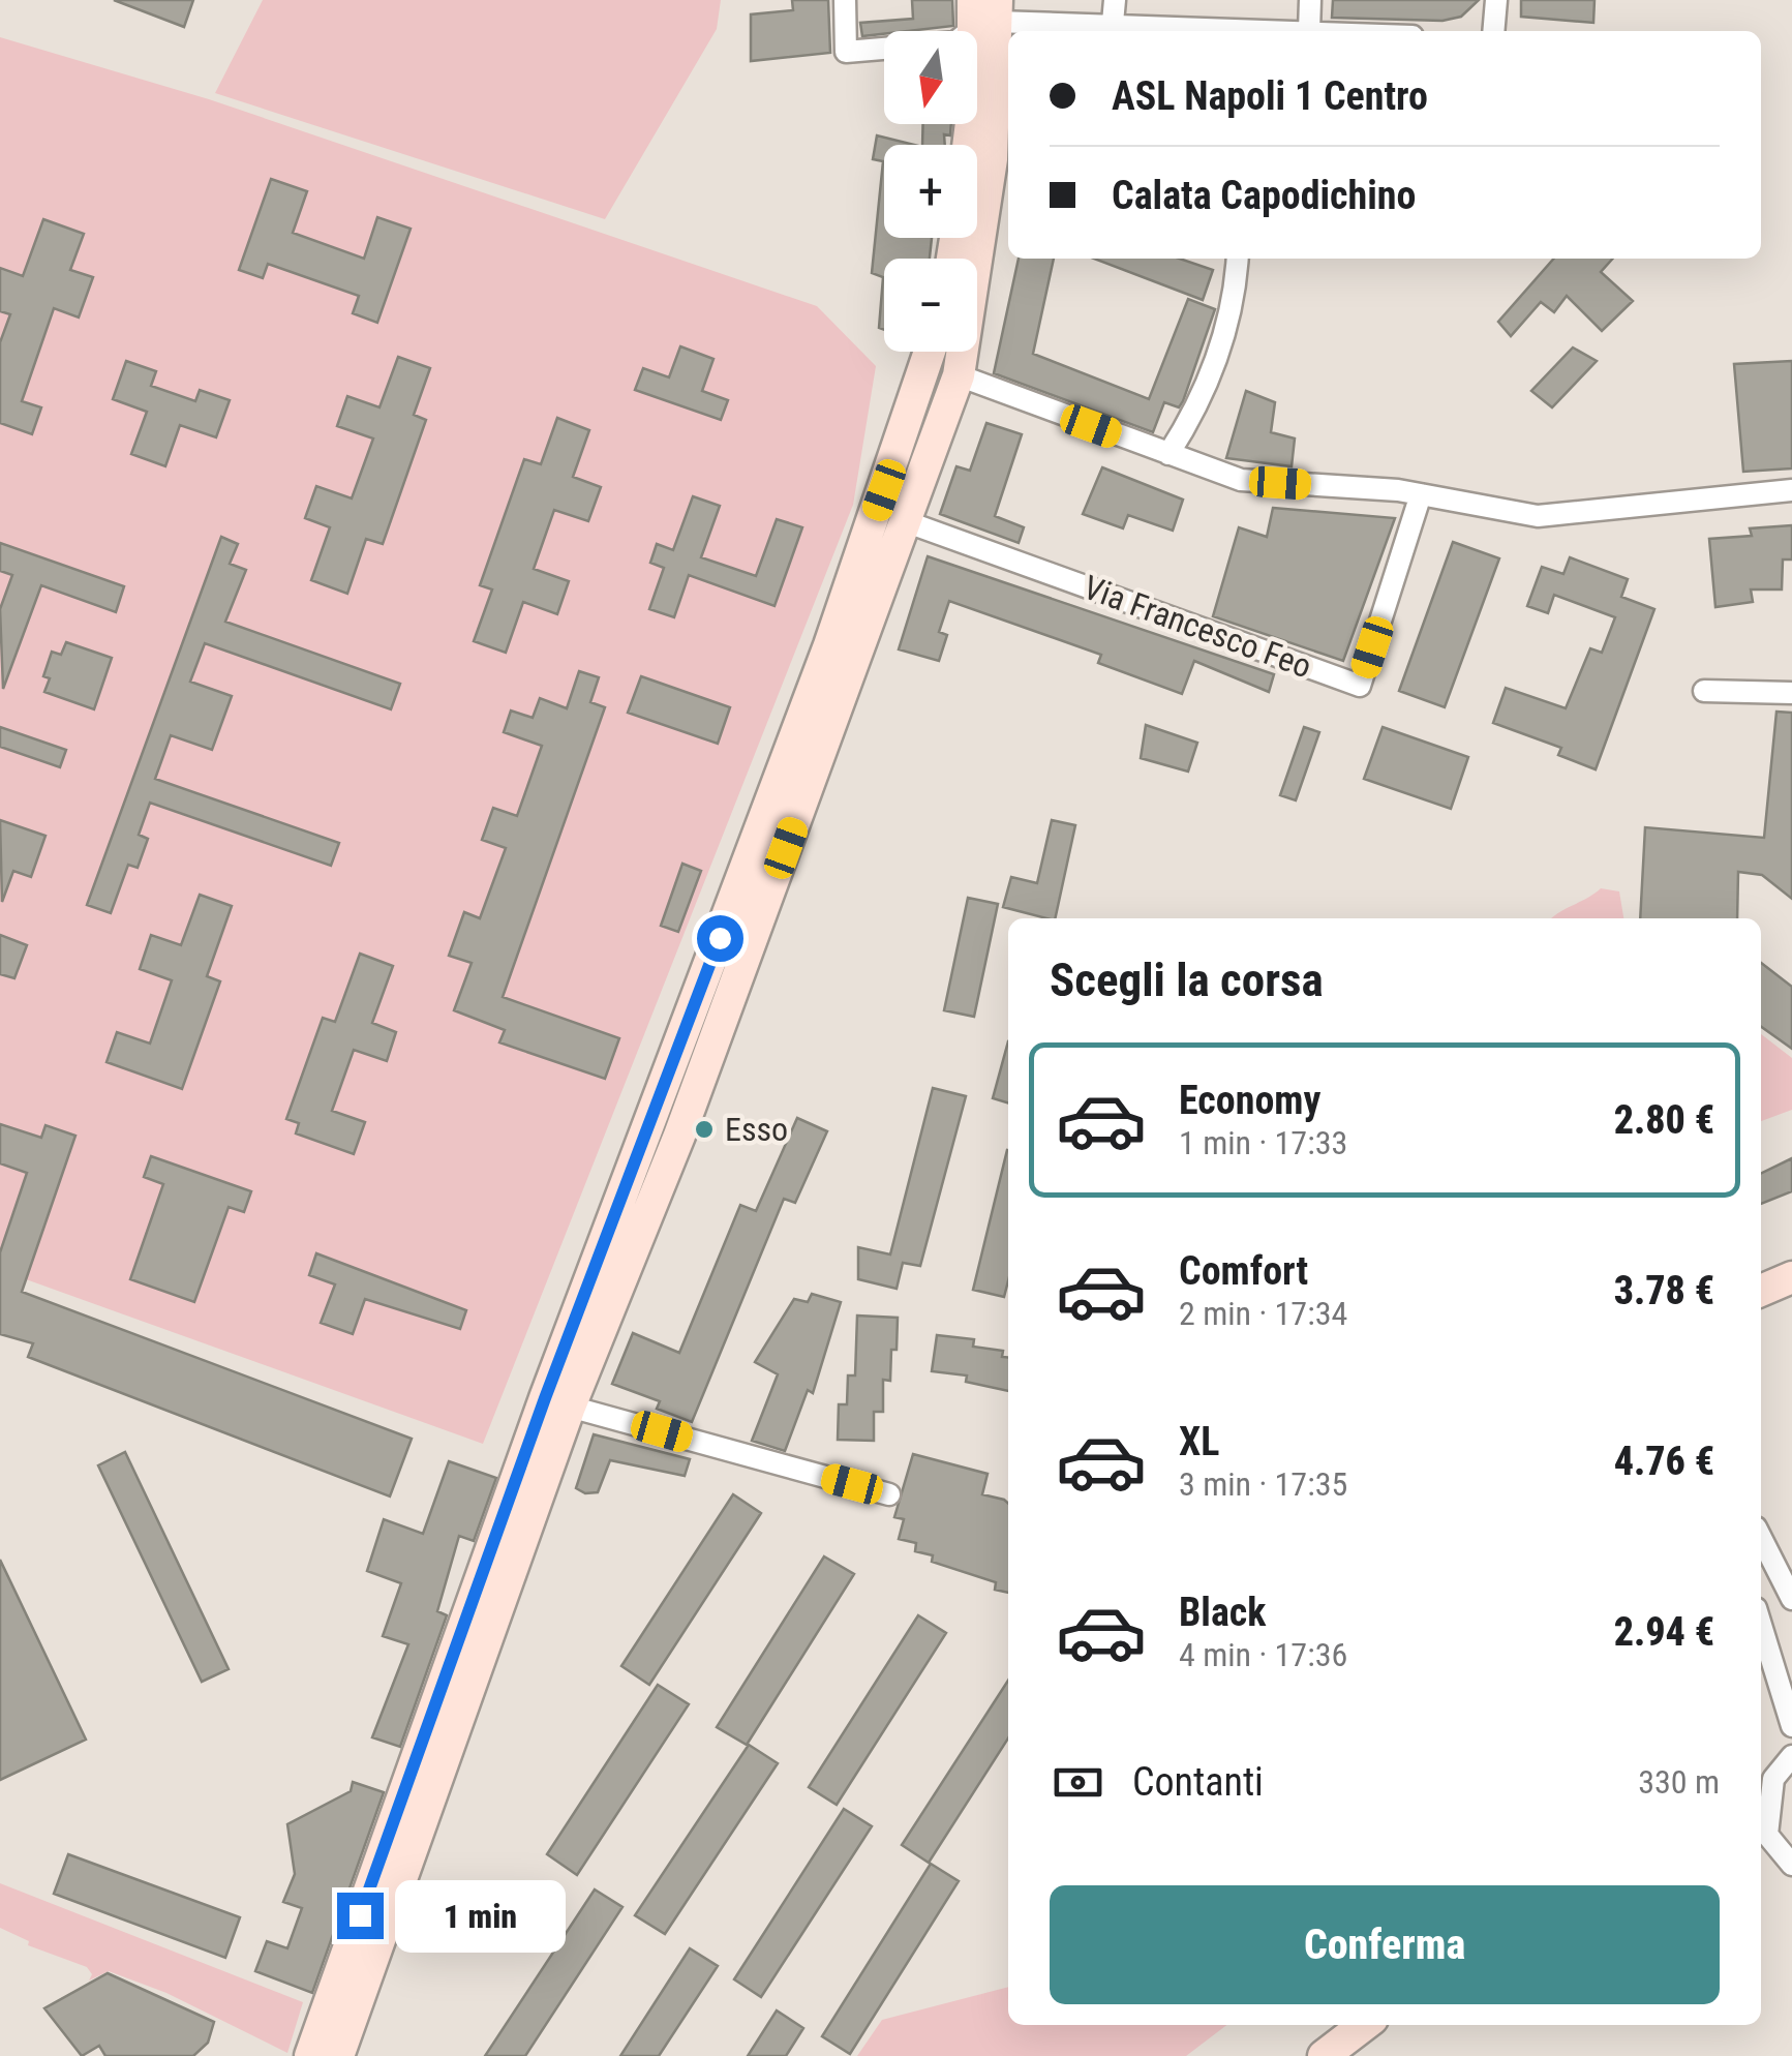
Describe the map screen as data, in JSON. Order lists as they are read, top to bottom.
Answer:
{
  "streets": {
    "street": ["Via Francesco Feo"]
  },
  "places": ["Esso"],
  "north": "bottom",
  "page": {
    "map_buttons": ["+", "−"],
    "banner": ["ASL Napoli 1 Centro", "Calata Capodichino"],
    "heading": "Scegli la corsa",
    "list": [
      {
        "name": "Economy",
        "note": "1 min · 17:33",
        "value": "2.80 €"
      },
      {
        "name": "Comfort",
        "note": "2 min · 17:34",
        "value": "3.78 €"
      },
      {
        "name": "XL",
        "note": "3 min · 17:35",
        "value": "4.76 €"
      },
      {
        "name": "Black",
        "note": "4 min · 17:36",
        "value": "2.94 €"
      }
    ],
    "pay": ["Contanti", "330 m"],
    "buttons": "Conferma",
    "bubble": "1 min"
  }
}
